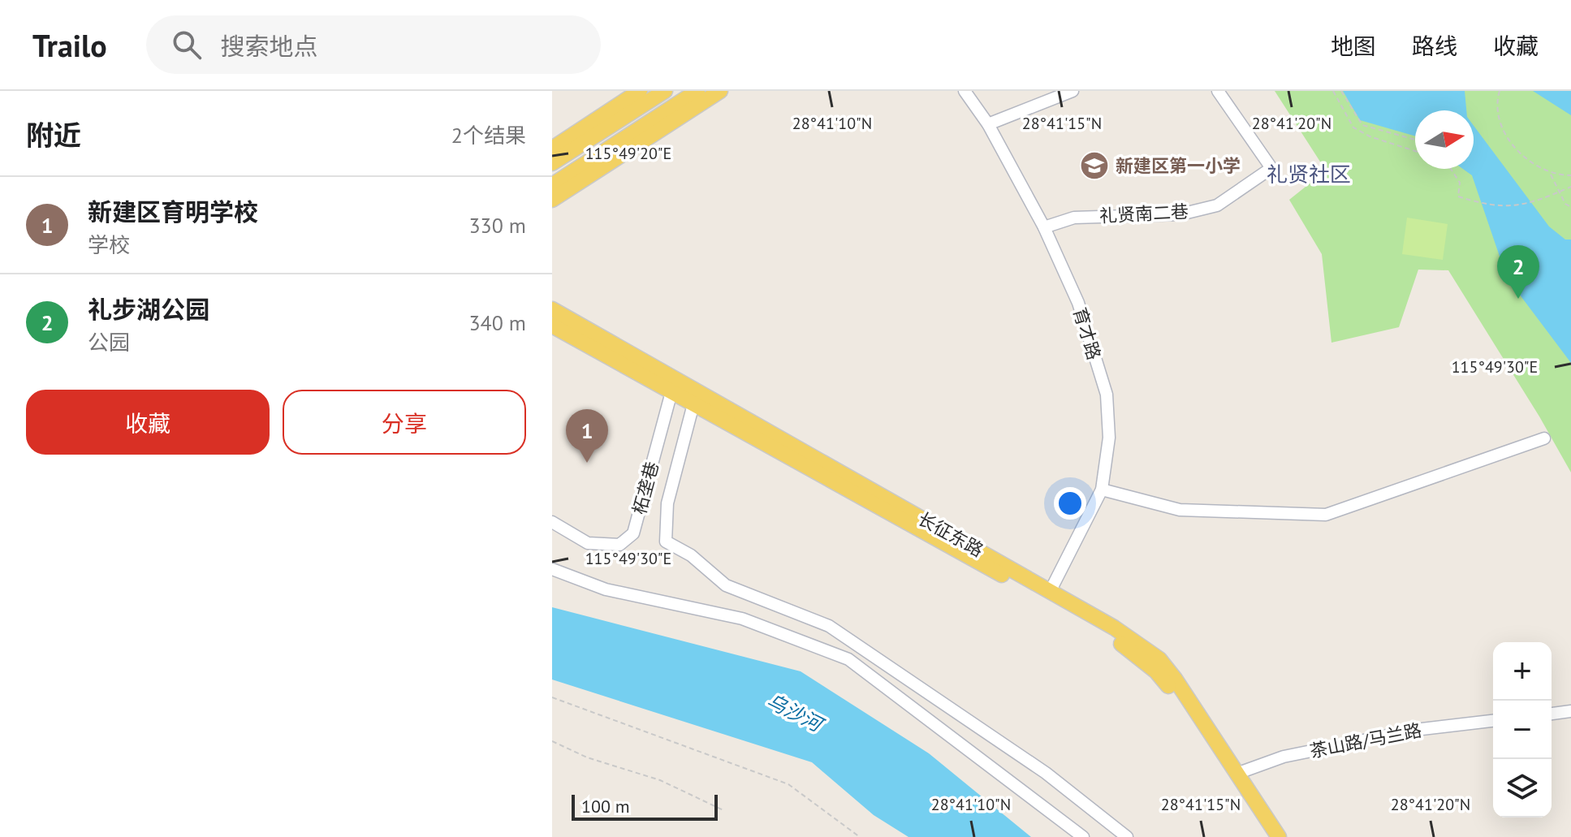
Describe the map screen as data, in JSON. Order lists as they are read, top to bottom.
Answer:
{
  "streets": {
    "main road": ["长征东路"],
    "street": [
      "礼贤南二巷",
      "育才路",
      "柘垄巷",
      "茶山路/马兰路"
    ]
  },
  "crossings": [
    ["礼贤南二巷", "育才路"],
    ["育才路", "长征东路"],
    ["柘垄巷", "长征东路"],
    ["长征东路", "茶山路/马兰路"]
  ],
  "districts": ["礼贤社区"],
  "water": ["乌沙河"],
  "places": {
    "school or university": ["新建区第一小学"]
  },
  "scale_bar": "100 m",
  "north": "right",
  "page": {
    "header": "Trailo",
    "search": "搜索地点",
    "nav": ["地图", "路线", "收藏"],
    "heading": ["附近", "2个结果"],
    "list": [
      {
        "mark": "1",
        "name": "新建区育明学校",
        "note": "学校",
        "value": "330 m"
      },
      {
        "mark": "2",
        "name": "礼步湖公园",
        "note": "公园",
        "value": "340 m"
      }
    ],
    "pins": ["2", "1"],
    "buttons": ["收藏", "分享"],
    "map_buttons": ["+", "−"],
    "scale": "100 m"
  },
  "coordinates": [
    "28°41'10\"N",
    "28°41'15\"N",
    "28°41'20\"N",
    "115°49'20\"E",
    "115°49'30\"E"
  ]
}
